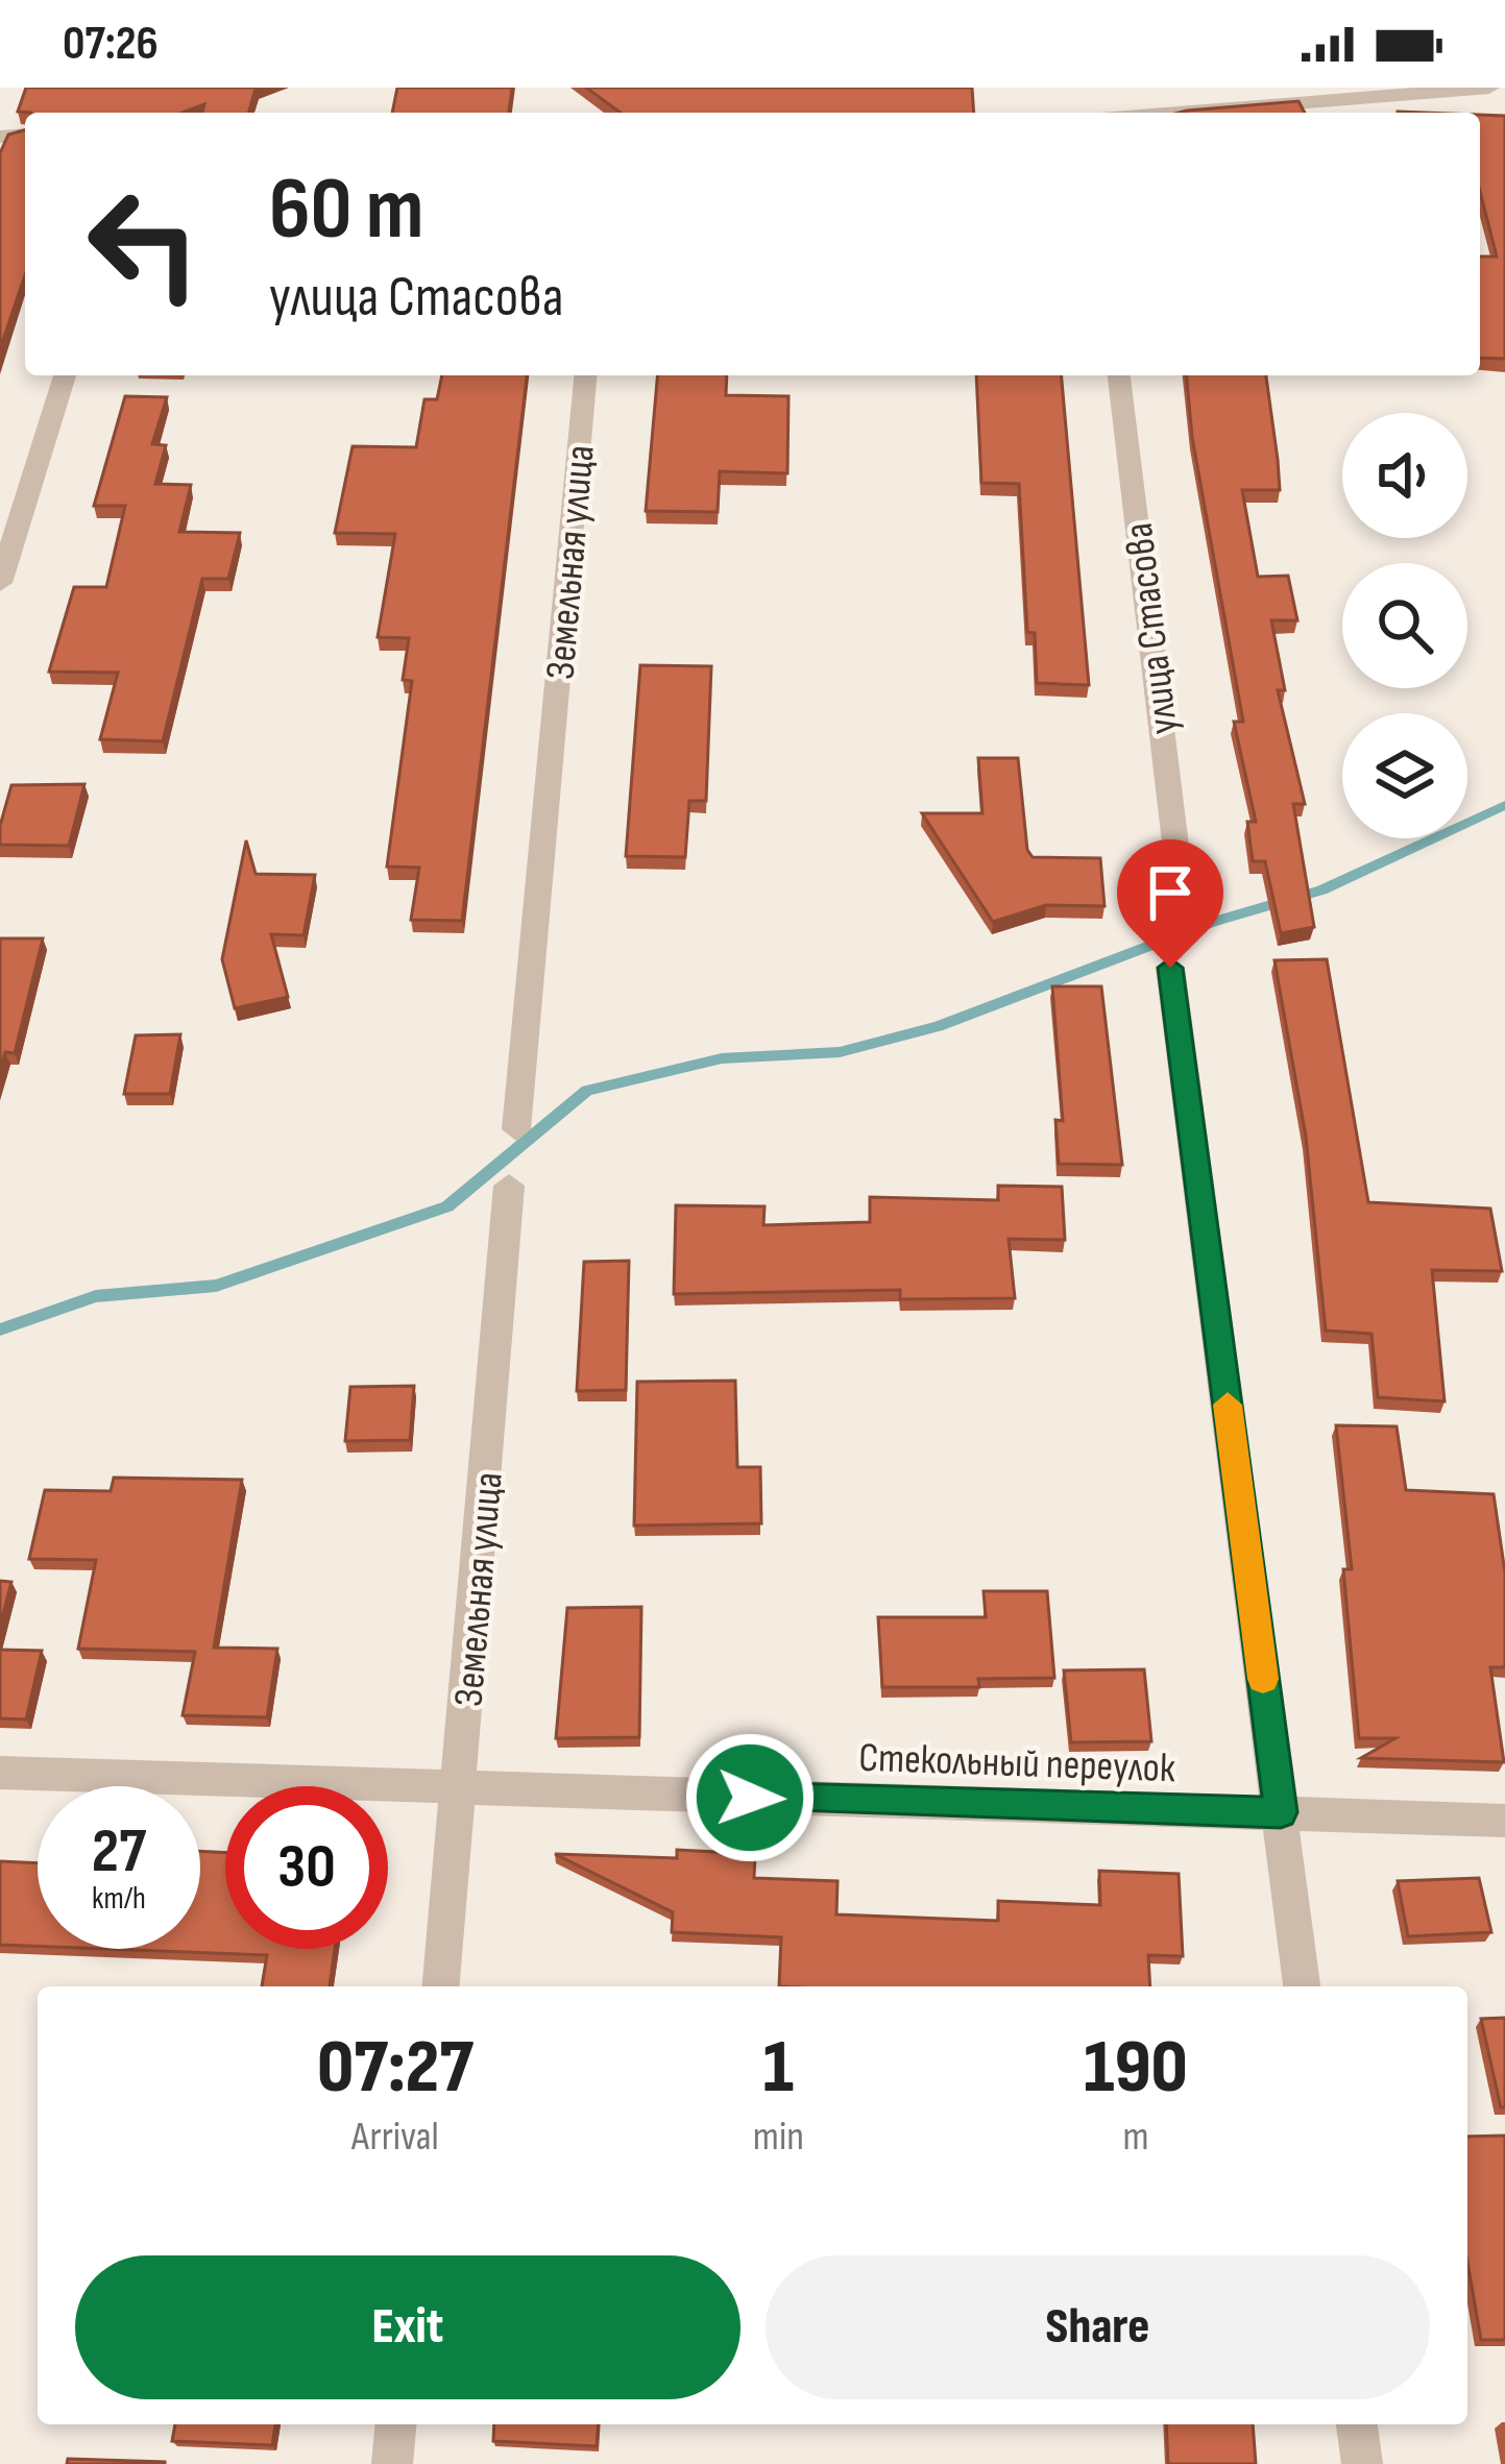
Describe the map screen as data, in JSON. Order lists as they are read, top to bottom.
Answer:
{
  "streets": {
    "street": ["Земельная улица", "улица Стасова", "Стекольный переулок"]
  },
  "crossings": [
    ["Земельная улица", "Стекольный переулок"]
  ],
  "page": {
    "status": "07:26",
    "turn": ["60 m", "улица Стасова"],
    "speed": "27 km/h",
    "limit": "30",
    "eta": [
      "07:27",
      "Arrival",
      "1",
      "min",
      "190",
      "m"
    ],
    "buttons": ["Exit", "Share"]
  }
}
